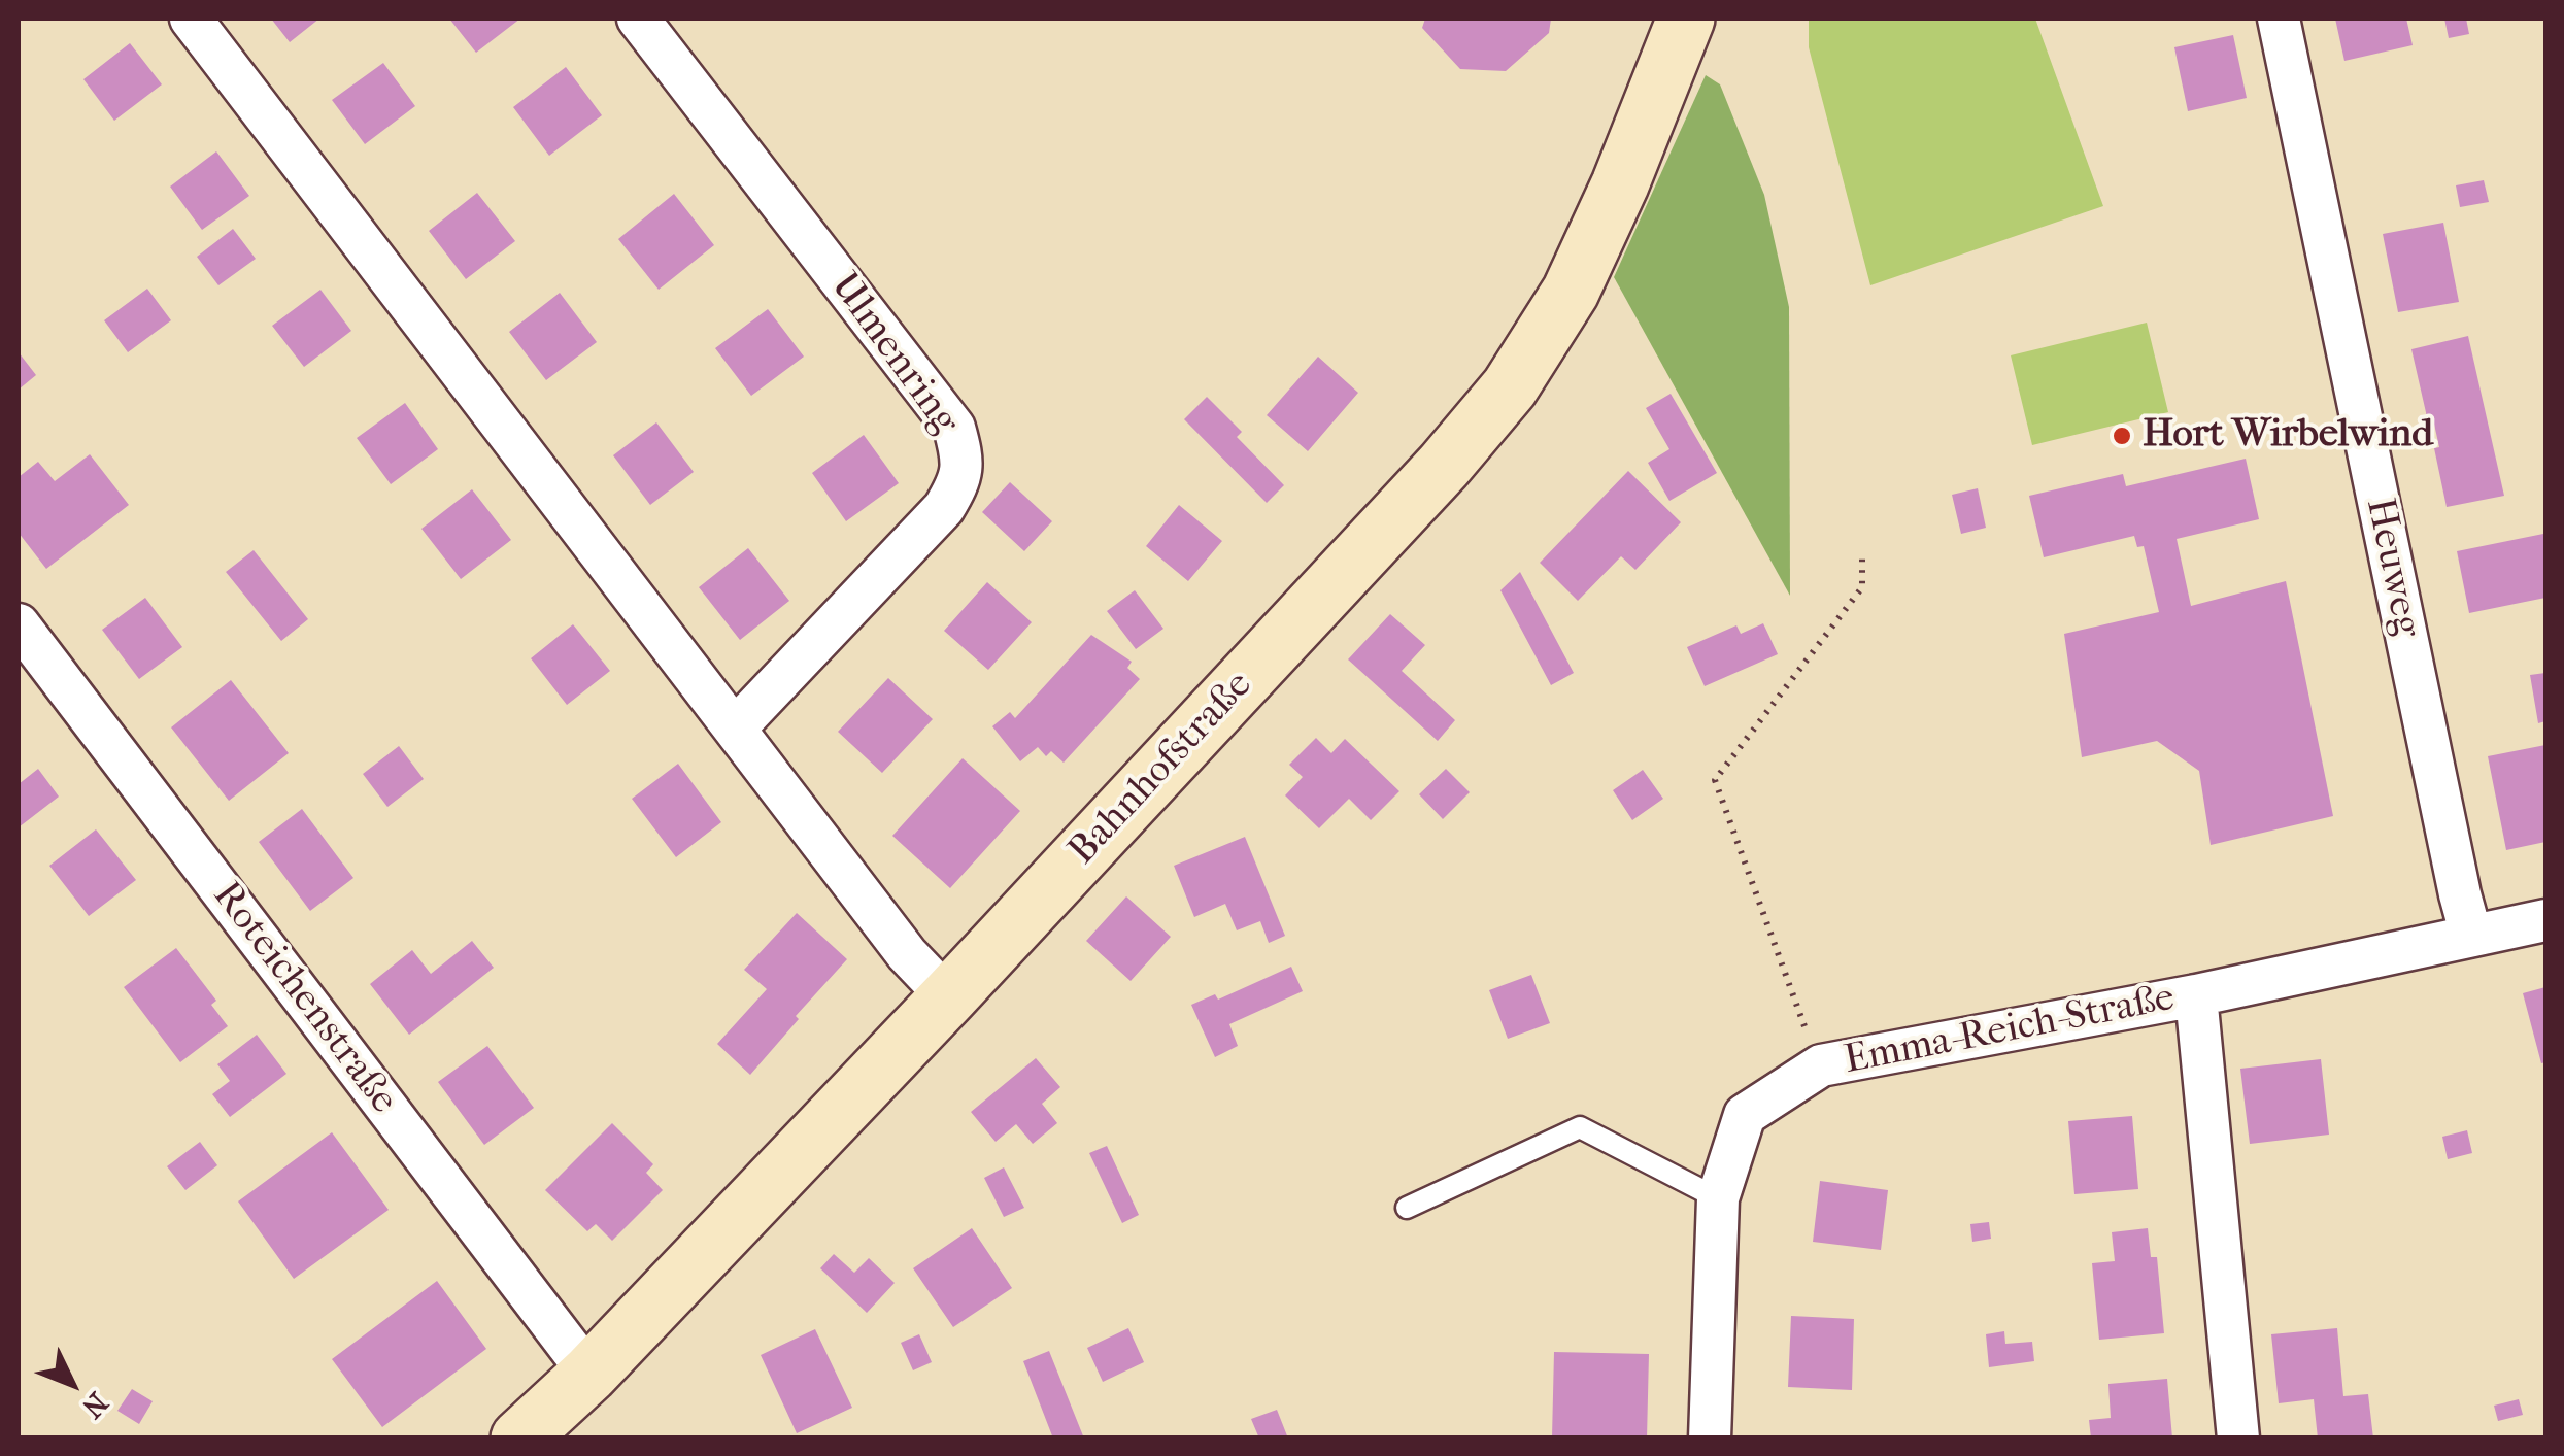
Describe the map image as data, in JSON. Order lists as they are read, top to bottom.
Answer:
{
  "streets": {
    "street": [
      "Ulmenring",
      "Heuweg",
      "Bahnhofstraße",
      "Roteichenstraße",
      "Emma-Reich-Straße"
    ]
  },
  "crossings": [
    ["Heuweg", "Emma-Reich-Straße"],
    ["Bahnhofstraße", "Roteichenstraße"]
  ],
  "places": ["Hort Wirbelwind"],
  "north": "bottom right"
}
